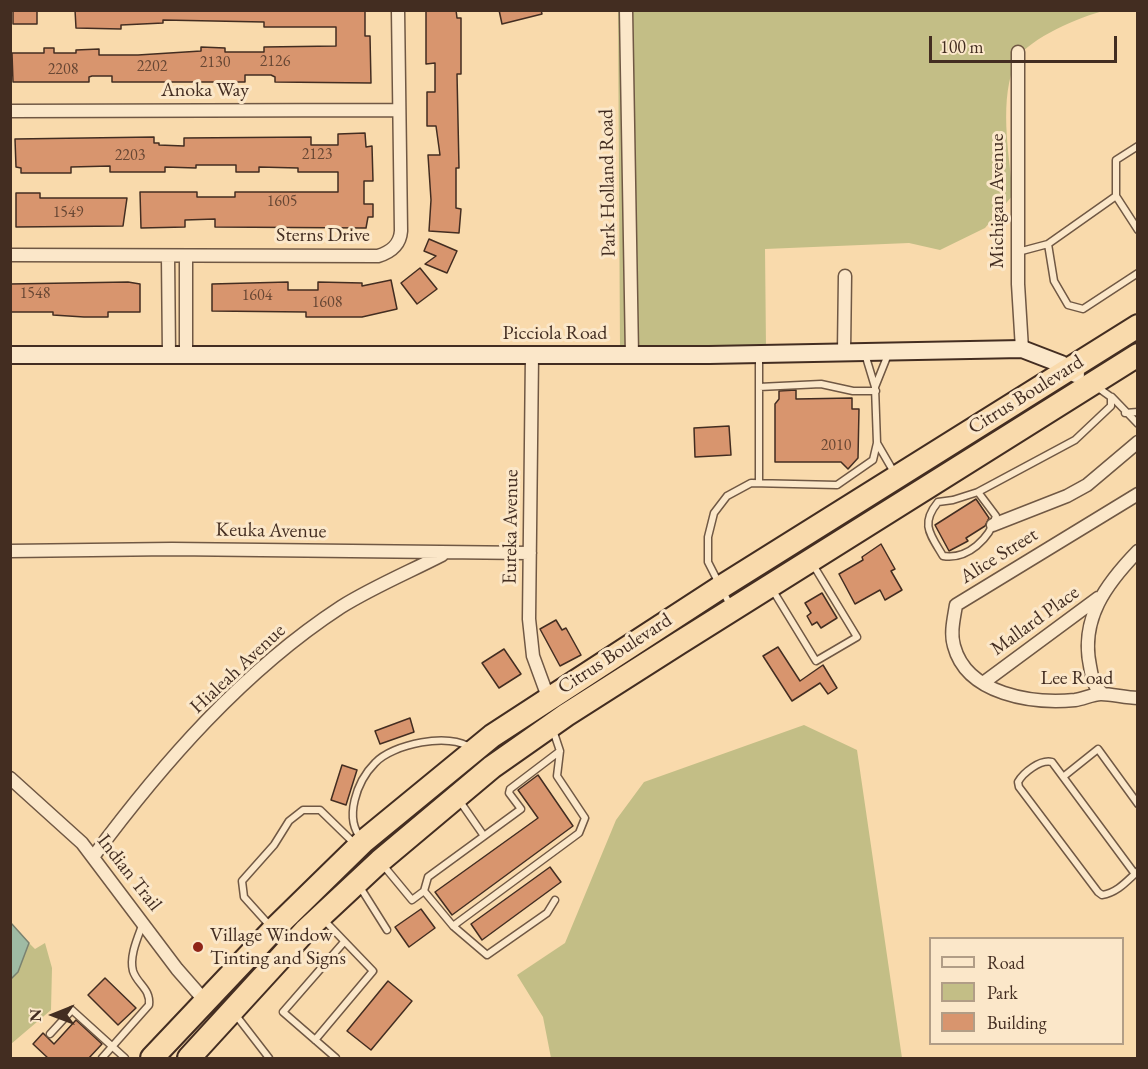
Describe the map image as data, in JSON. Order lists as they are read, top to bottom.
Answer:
{
  "streets": {
    "highway": ["Citrus Boulevard"],
    "street": [
      "Anoka Way",
      "Park Holland Road",
      "Michigan Avenue",
      "Sterns Drive",
      "Picciola Road",
      "Eureka Avenue",
      "Keuka Avenue",
      "Alice Street",
      "Mallard Place",
      "Hialeah Avenue",
      "Lee Road",
      "Indian Trail"
    ]
  },
  "crossings": [
    ["Anoka Way", "Sterns Drive"],
    ["Park Holland Road", "Picciola Road"],
    ["Michigan Avenue", "Picciola Road"],
    ["Picciola Road", "Citrus Boulevard"],
    ["Picciola Road", "Eureka Avenue"],
    ["Citrus Boulevard", "Eureka Avenue"],
    ["Citrus Boulevard", "Indian Trail"],
    ["Eureka Avenue", "Keuka Avenue"],
    ["Keuka Avenue", "Hialeah Avenue"],
    ["Alice Street", "Mallard Place"],
    ["Alice Street", "Lee Road"],
    ["Mallard Place", "Lee Road"],
    ["Hialeah Avenue", "Indian Trail"]
  ],
  "places": ["Village Window Tinting and Signs"],
  "house_numbers": [
    "2126",
    "2130",
    "2202",
    "2208",
    "2123",
    "2203",
    "1605",
    "1549",
    "1548",
    "1604",
    "1608",
    "2010"
  ],
  "legend": ["Road", "Park", "Building"],
  "scale_bar": "100 m",
  "north": "left"
}
